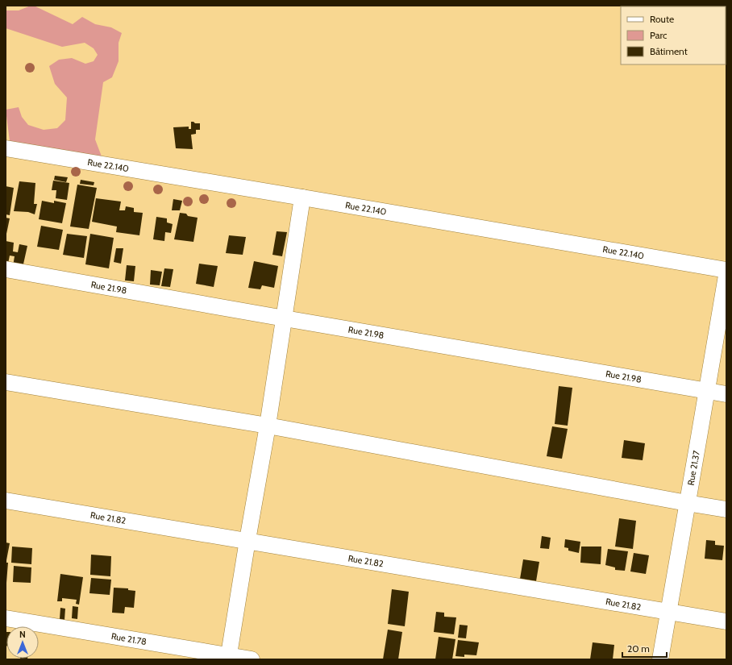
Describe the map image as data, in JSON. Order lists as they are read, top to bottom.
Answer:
{
  "streets": {
    "street": [
      "Rue 22.140",
      "Rue 21.98",
      "Rue 21.37",
      "Rue 21.82",
      "Rue 21.78"
    ]
  },
  "crossings": [
    ["Rue 21.98", "Rue 21.37"],
    ["Rue 21.37", "Rue 21.82"]
  ],
  "legend": ["Route", "Parc", "Bâtiment"],
  "scale_bar": "20 m",
  "north": "top"
}
